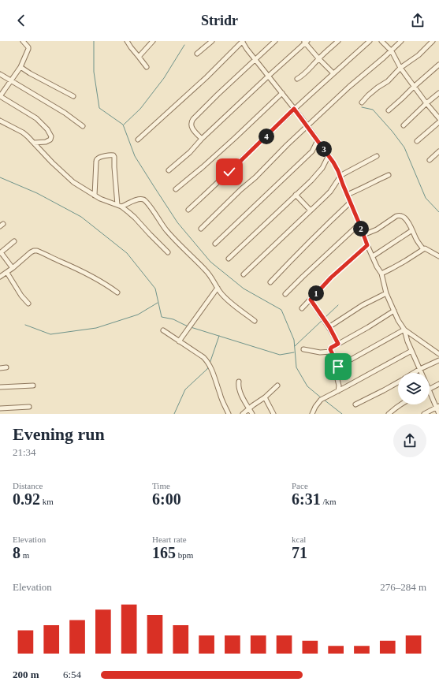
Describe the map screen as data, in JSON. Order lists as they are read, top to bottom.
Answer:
{
  "page": {
    "header": "Stridr",
    "pins": [
      "4",
      "3",
      "2",
      "1"
    ],
    "heading": ["Evening run", "21:34"],
    "stats": [
      ["Distance", "0.92 km"],
      ["Time", "6:00"],
      ["Pace", "6:31 /km"],
      ["Elevation", "8 m"],
      ["Heart rate", "165 bpm"],
      ["kcal", "71"]
    ],
    "chart": ["Elevation", "276–284 m"],
    "list": [
      {
        "name": "200 m",
        "note": "6:54"
      }
    ]
  }
}
